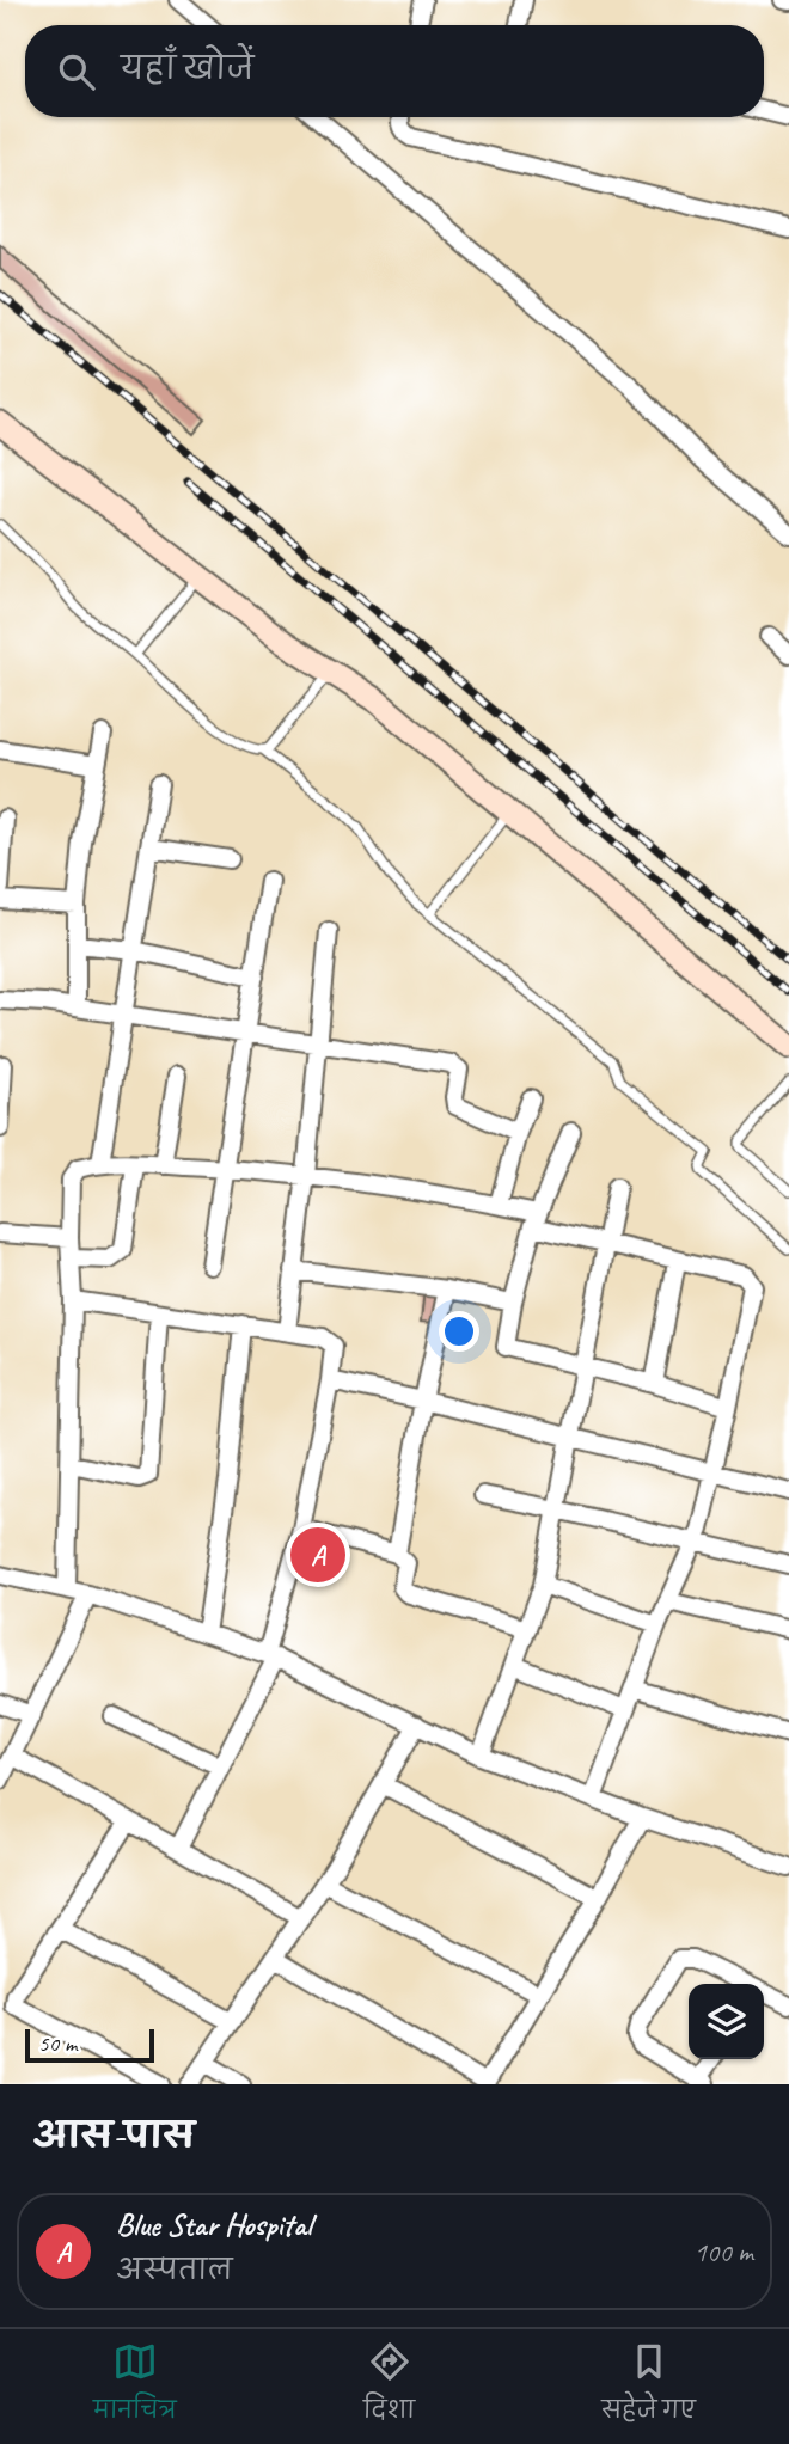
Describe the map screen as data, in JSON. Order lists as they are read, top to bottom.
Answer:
{
  "scale_bar": "50 m",
  "page": {
    "search": "यहाँ खोजें",
    "pins": "A",
    "scale": "50 m",
    "heading": "आस-पास",
    "list": [
      {
        "mark": "A",
        "name": "Blue Star Hospital",
        "note": "अस्पताल",
        "value": "100 m"
      }
    ],
    "nav": ["मानचित्र", "दिशा", "सहेजे गए"]
  }
}
